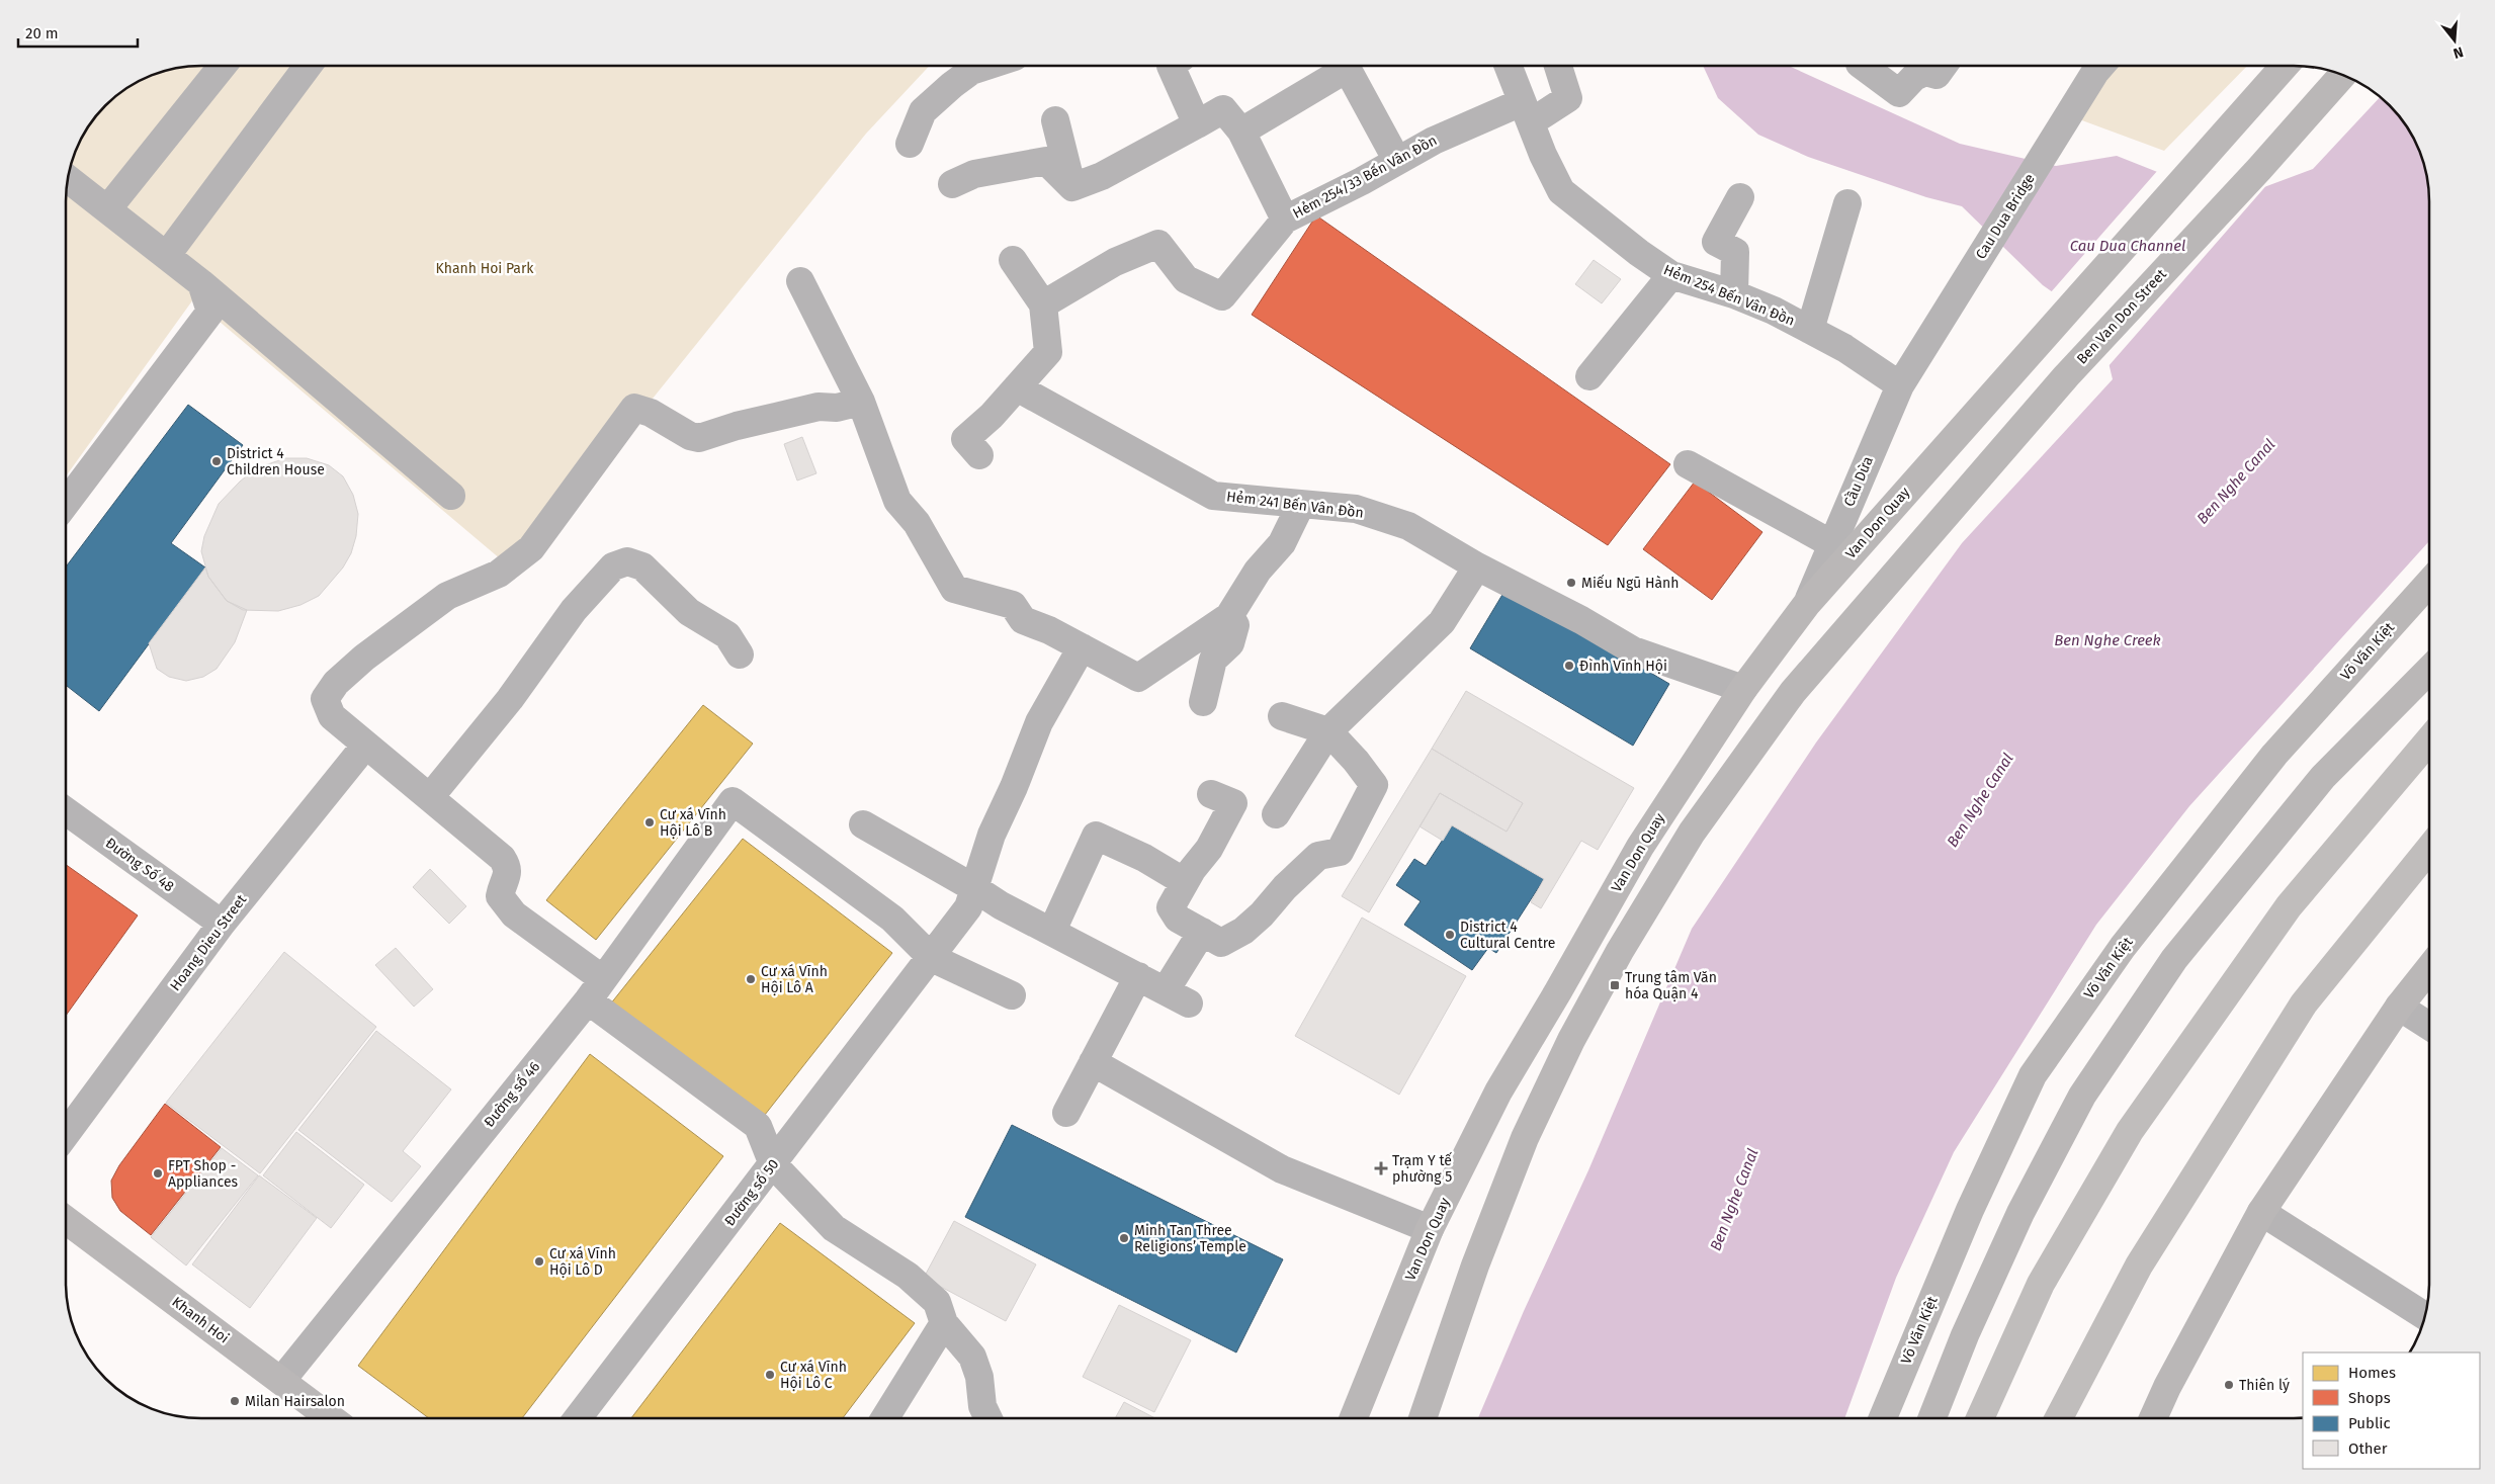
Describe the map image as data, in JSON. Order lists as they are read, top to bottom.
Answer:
{
  "streets": {
    "main road": [
      "Ben Van Don Street",
      "Van Don Quay",
      "Võ Văn Kiệt",
      "Khanh Hoi"
    ],
    "street": [
      "Hẻm 254/33 Bến Vân Đồn",
      "Cau Dua Bridge",
      "Hẻm 254 Bến Vân Đồn",
      "Cầu Dừa",
      "Hẻm 241 Bến Vân Đồn",
      "Đường Số 48",
      "Hoang Dieu Street",
      "Đường số 46",
      "Đường số 50"
    ]
  },
  "crossings": [
    ["Hẻm 254/33 Bến Vân Đồn", "Hẻm 254 Bến Vân Đồn"],
    ["Cau Dua Bridge", "Cầu Dừa"],
    ["Hẻm 254 Bến Vân Đồn", "Cầu Dừa"],
    ["Cầu Dừa", "Van Don Quay"],
    ["Hẻm 241 Bến Vân Đồn", "Van Don Quay"],
    ["Đường Số 48", "Hoang Dieu Street"],
    ["Đường số 46", "Đường số 50"],
    ["Đường số 46", "Khanh Hoi"]
  ],
  "water": ["Cau Dua Channel", "Ben Nghe Canal", "Ben Nghe Creek"],
  "parks": ["Khanh Hoi Park"],
  "places": {
    "other": [
      "District 4 Children House",
      "Miếu Ngũ Hành",
      "Đình Vĩnh Hội",
      "Cư xá Vĩnh Hội Lô B",
      "District 4 Cultural Centre",
      "Cư xá Vĩnh Hội Lô A",
      "FPT Shop - Appliances",
      "Minh Tan Three Religions’ Temple",
      "Cư xá Vĩnh Hội Lô D",
      "Cư xá Vĩnh Hội Lô C",
      "Thiên lý",
      "Milan Hairsalon"
    ],
    "transit": ["Trung tâm Văn hóa Quận 4"],
    "health": ["Trạm Y tế phường 5"]
  },
  "legend": [
    "Homes",
    "Shops",
    "Public",
    "Other"
  ],
  "scale_bar": "20 m",
  "north": "bottom"
}
